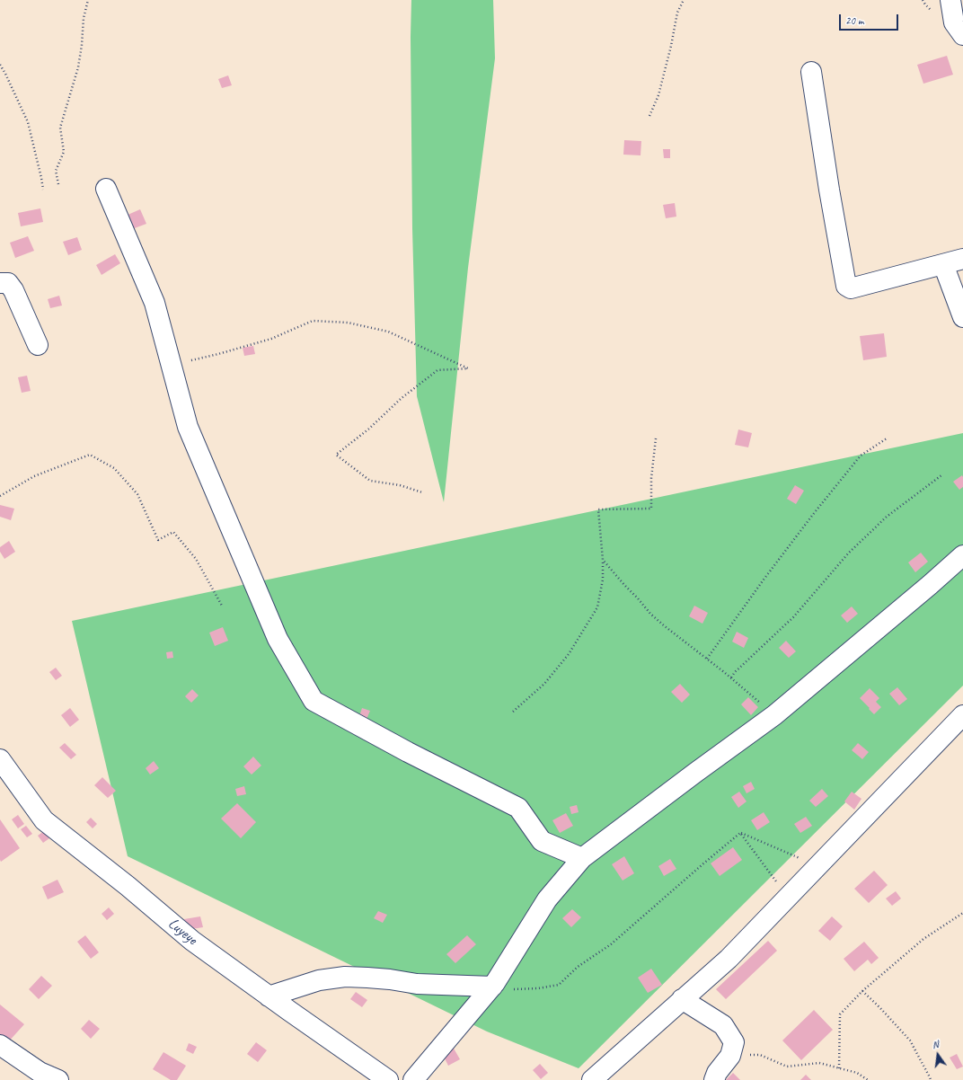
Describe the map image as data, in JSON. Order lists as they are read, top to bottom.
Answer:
{
  "streets": {
    "street": ["Luyeye"]
  },
  "scale_bar": "20 m",
  "north": "top"
}
